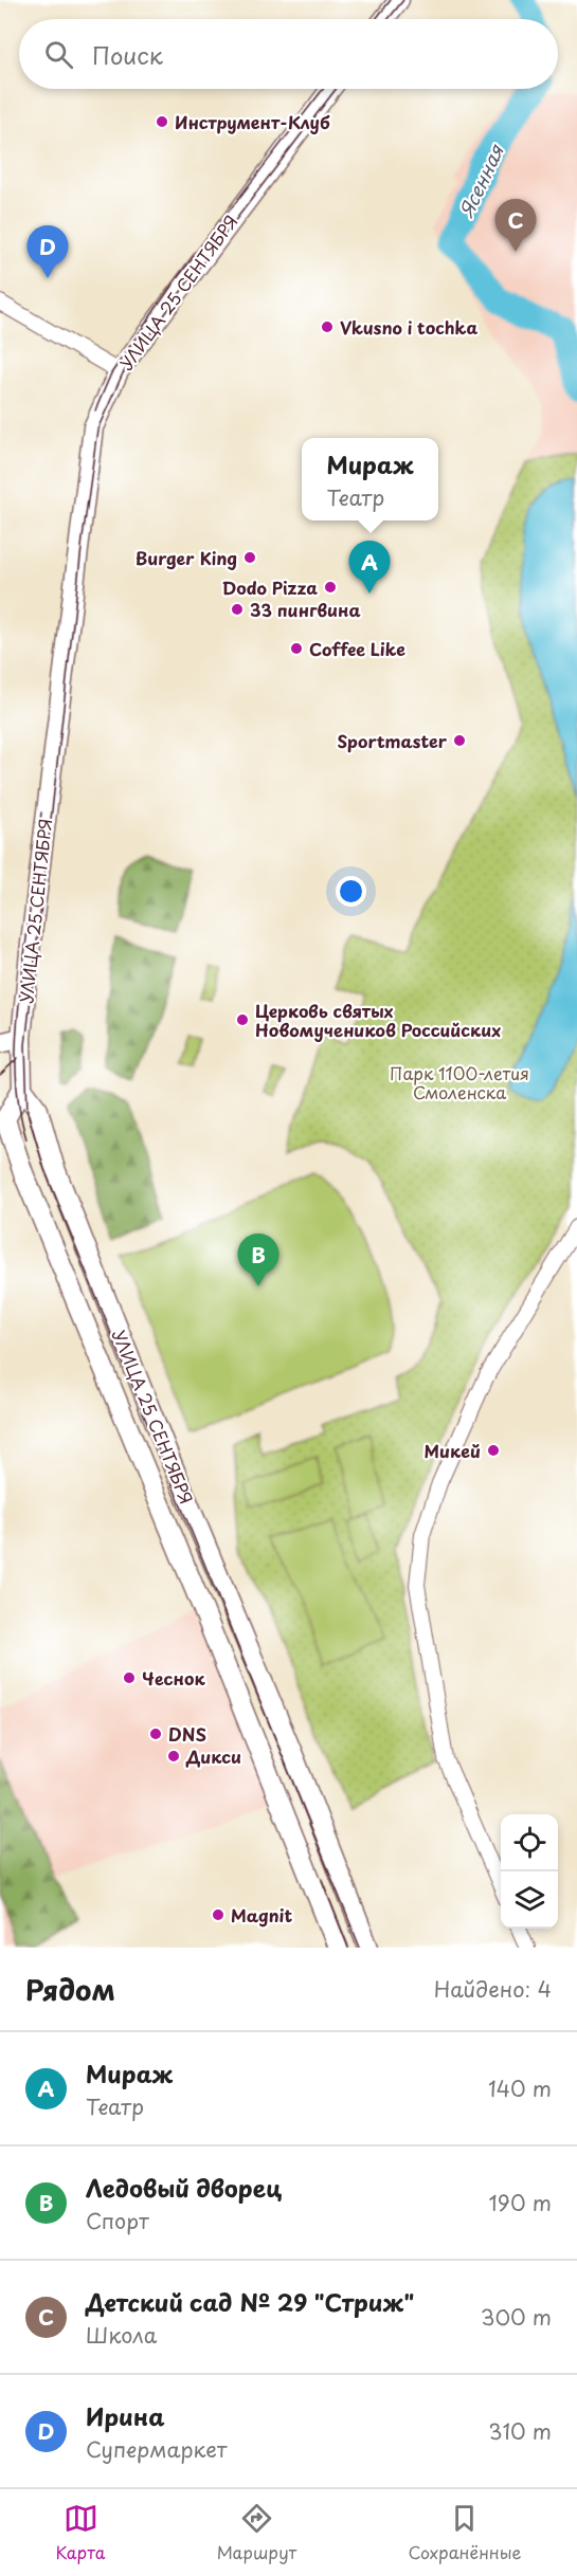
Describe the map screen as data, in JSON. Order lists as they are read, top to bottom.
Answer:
{
  "streets": {
    "main road": ["УЛИЦА 25 СЕНТЯБРЯ"]
  },
  "water": ["Ясенная"],
  "parks": ["Парк 1100-летия Смоленска"],
  "places": [
    "Инструмент-Клуб",
    "Vkusno i tochka",
    "Burger King",
    "Dodo Pizza",
    "33 пингвина",
    "Coffee Like",
    "Sportmaster",
    "Церковь святых Новомучеников Российских",
    "Микей",
    "Чеснок",
    "DNS",
    "Дикси",
    "Magnit"
  ],
  "page": {
    "search": "Поиск",
    "pins": [
      "C",
      "D",
      "A",
      "B"
    ],
    "popup": ["Мираж", "Театр"],
    "heading": ["Рядом", "Найдено: 4"],
    "list": [
      {
        "mark": "A",
        "name": "Мираж",
        "note": "Театр",
        "value": "140 m"
      },
      {
        "mark": "B",
        "name": "Ледовый дворец",
        "note": "Спорт",
        "value": "190 m"
      },
      {
        "mark": "C",
        "name": "Детский сад № 29 \"Стриж\"",
        "note": "Школа",
        "value": "300 m"
      },
      {
        "mark": "D",
        "name": "Ирина",
        "note": "Супермаркет",
        "value": "310 m"
      }
    ],
    "nav": ["Карта", "Маршрут", "Сохранённые"]
  }
}
